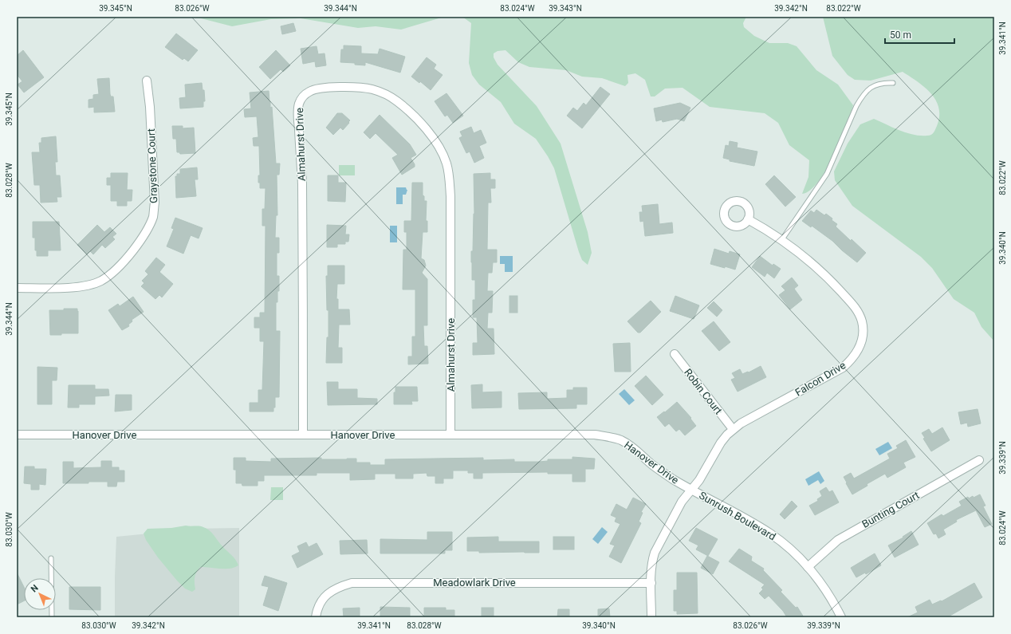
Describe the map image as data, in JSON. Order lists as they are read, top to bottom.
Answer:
{
  "streets": {
    "street": [
      "Almahurst Drive",
      "Graystone Court",
      "Falcon Drive",
      "Robin Court",
      "Hanover Drive",
      "Bunting Court",
      "Sunrush Boulevard",
      "Meadowlark Drive"
    ]
  },
  "crossings": [
    ["Almahurst Drive", "Hanover Drive"],
    ["Falcon Drive", "Robin Court"],
    ["Falcon Drive", "Hanover Drive"],
    ["Falcon Drive", "Sunrush Boulevard"],
    ["Falcon Drive", "Meadowlark Drive"],
    ["Hanover Drive", "Sunrush Boulevard"],
    ["Bunting Court", "Sunrush Boulevard"]
  ],
  "scale_bar": "50 m",
  "north": "top left",
  "coordinates": [
    "39.345°N",
    "83.026°W",
    "39.344°N",
    "83.024°W",
    "39.343°N",
    "39.342°N",
    "83.022°W",
    "39.341°N",
    "83.028°W",
    "39.340°N",
    "39.339°N",
    "83.030°W"
  ]
}
